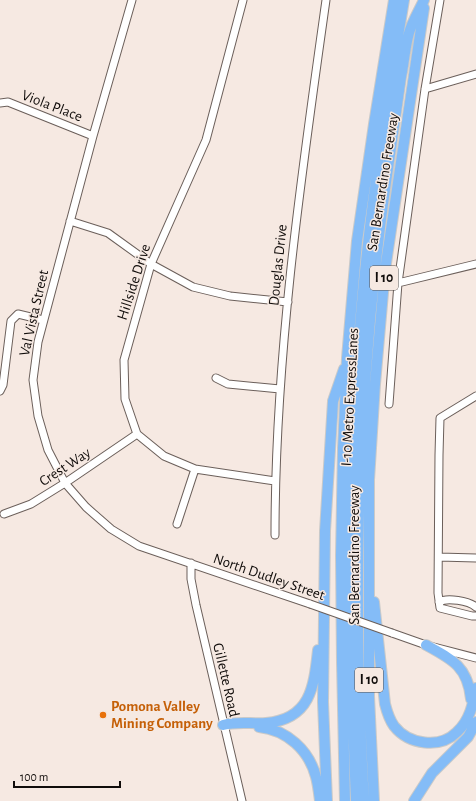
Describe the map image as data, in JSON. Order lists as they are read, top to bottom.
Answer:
{
  "streets": {
    "highway": ["San Bernardino Freeway", "I 10", "I-10 Metro ExpressLanes"],
    "street": [
      "Viola Place",
      "Douglas Drive",
      "Hillside Drive",
      "Val Vista Street",
      "Crest Way",
      "North Dudley Street",
      "Gillette Road"
    ]
  },
  "crossings": [
    ["Viola Place", "Val Vista Street"],
    ["San Bernardino Freeway", "I-10 Metro ExpressLanes"],
    ["Hillside Drive", "Crest Way"],
    ["Val Vista Street", "Crest Way"],
    ["Val Vista Street", "North Dudley Street"],
    ["Val Vista Street", "Gillette Road"],
    ["North Dudley Street", "Gillette Road"]
  ],
  "places": ["Pomona Valley Mining Company"],
  "scale_bar": "100 m"
}
